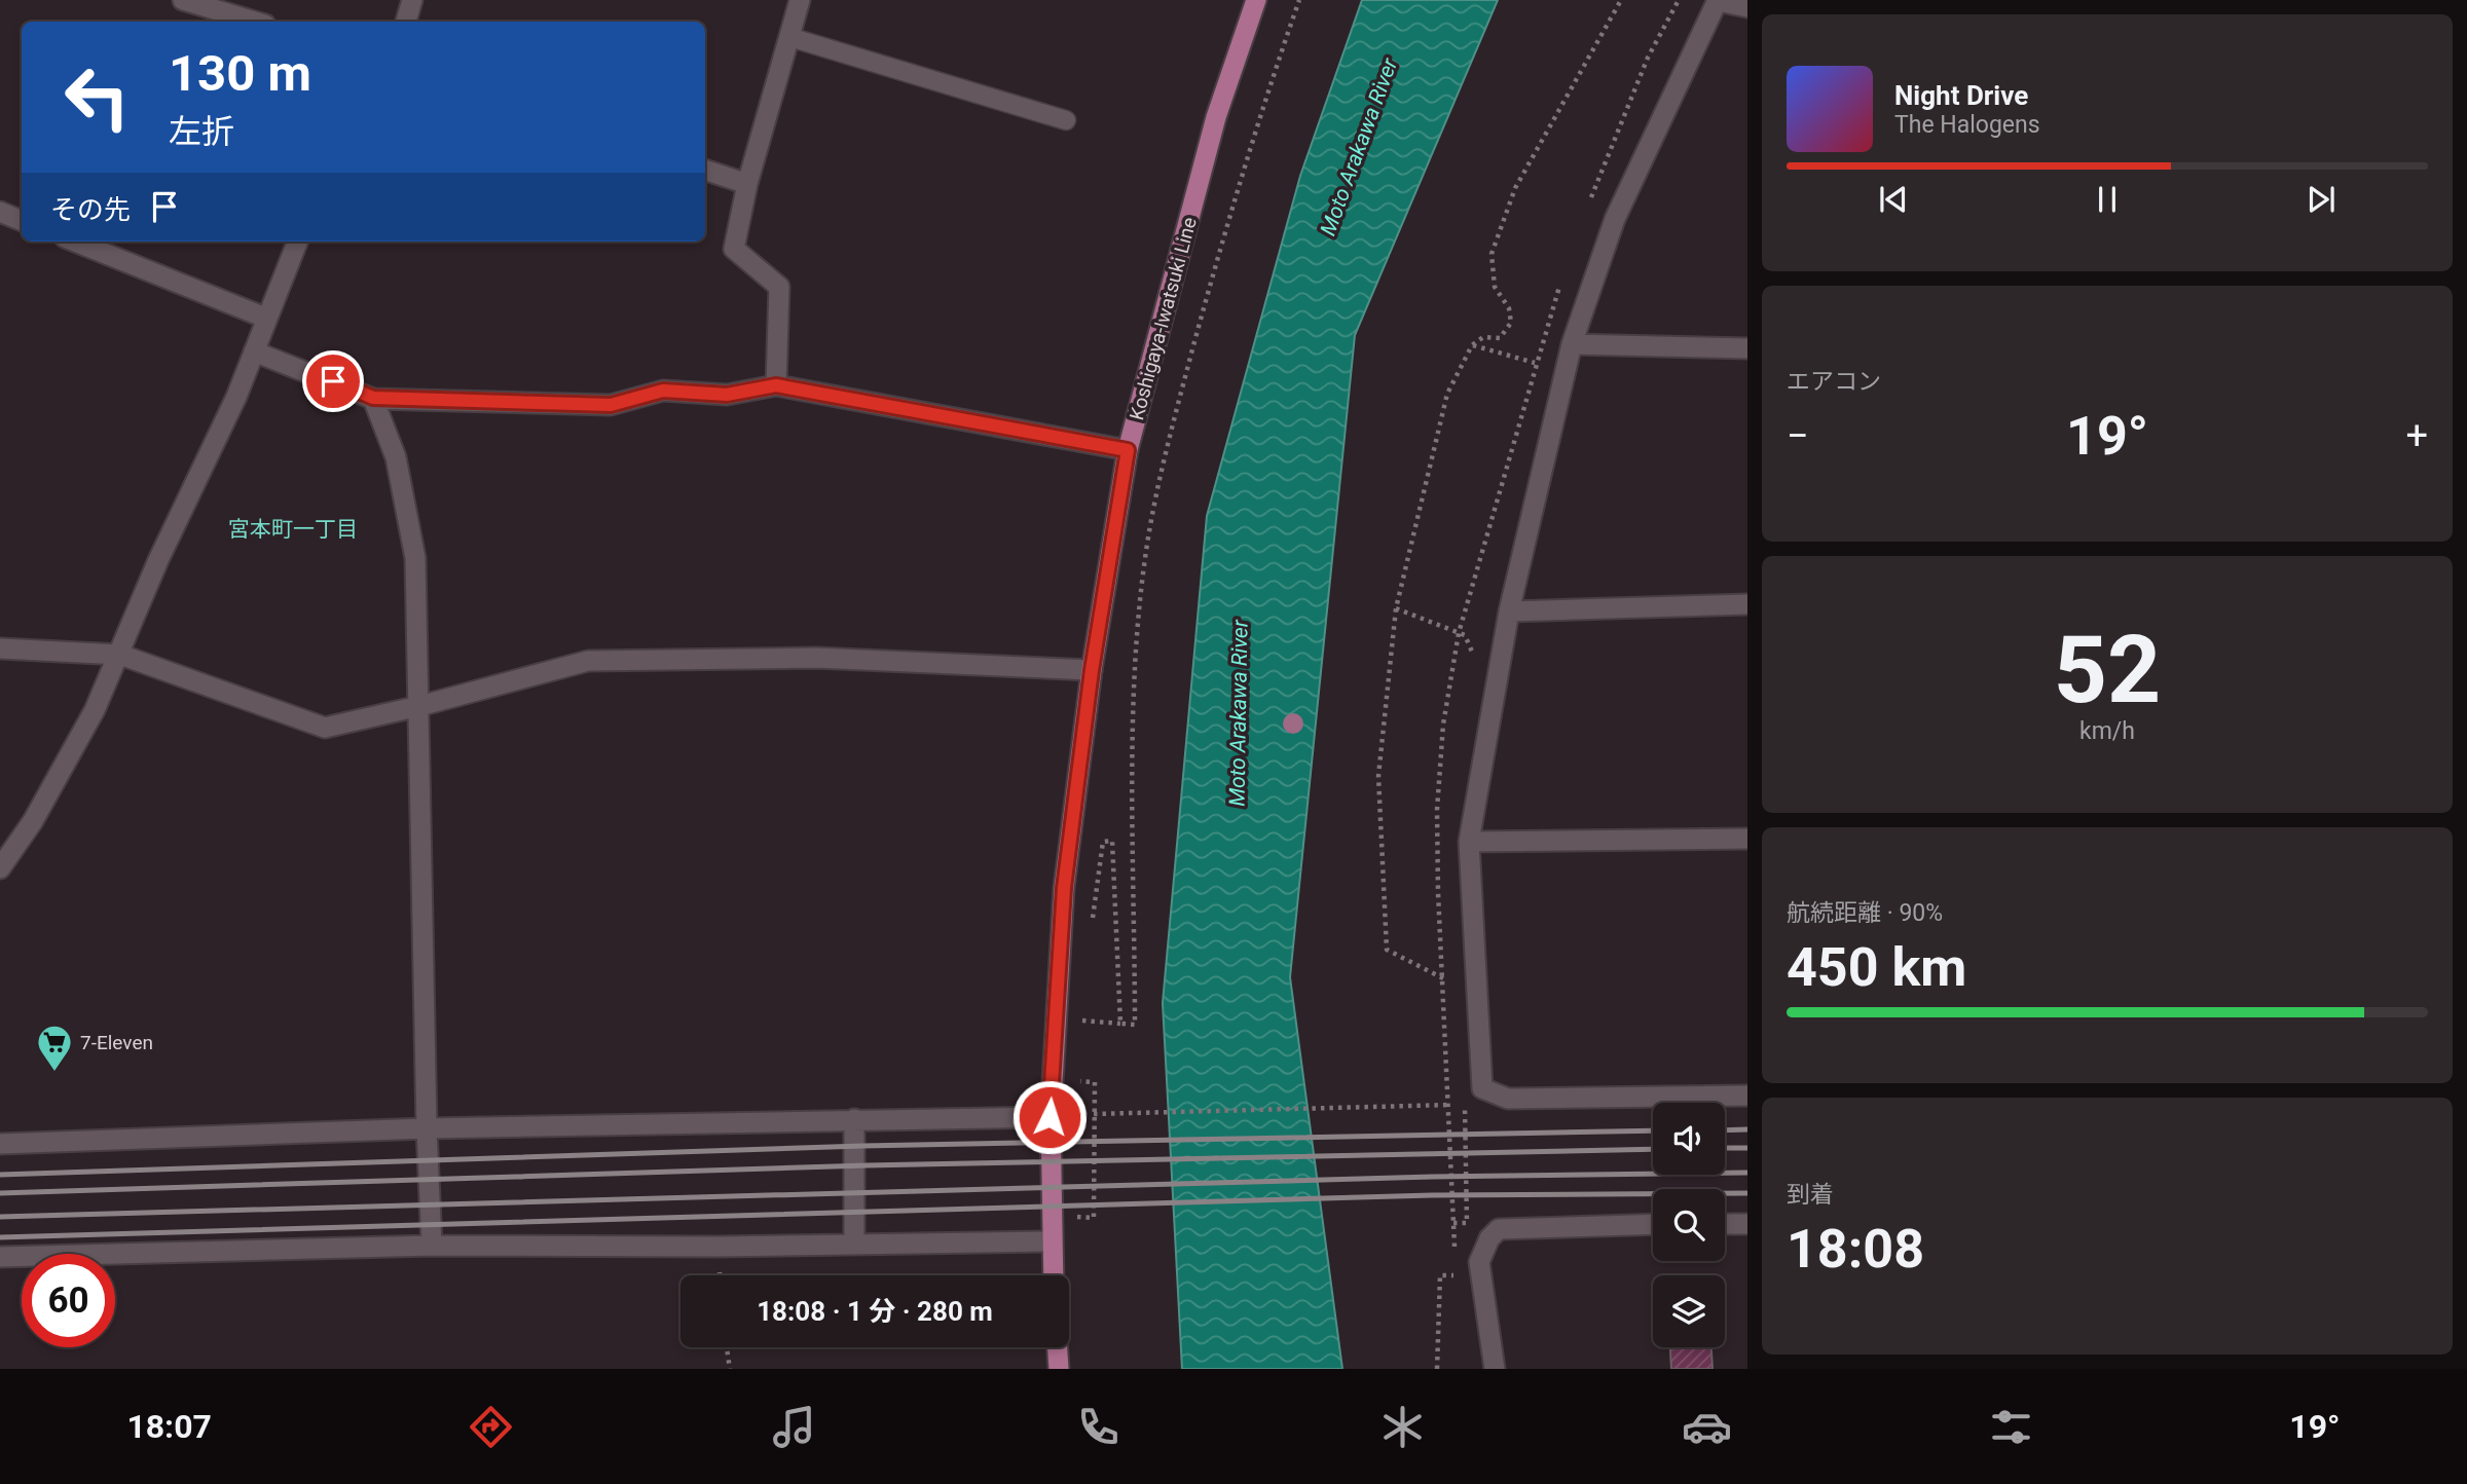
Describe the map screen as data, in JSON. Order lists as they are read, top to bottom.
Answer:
{
  "streets": {
    "main road": ["Koshigaya-Iwatsuki Line"]
  },
  "districts": ["宮本町一丁目"],
  "water": ["Moto Arakawa River"],
  "places": {
    "supermarket": ["7-Eleven"]
  },
  "page": {
    "turn": ["130 m", "左折"],
    "song": ["Night Drive", "The Halogens"],
    "then": "その先",
    "tile": [
      "エアコン",
      ["52", "km/h"],
      ["航続距離 · 90%", "450 km"],
      ["到着", "18:08"]
    ],
    "heat": ["−", "19°", "+"],
    "limit": "60",
    "trip": "18:08 · 1 分 · 280 m",
    "tabs": ["18:07", "19°"]
  }
}
